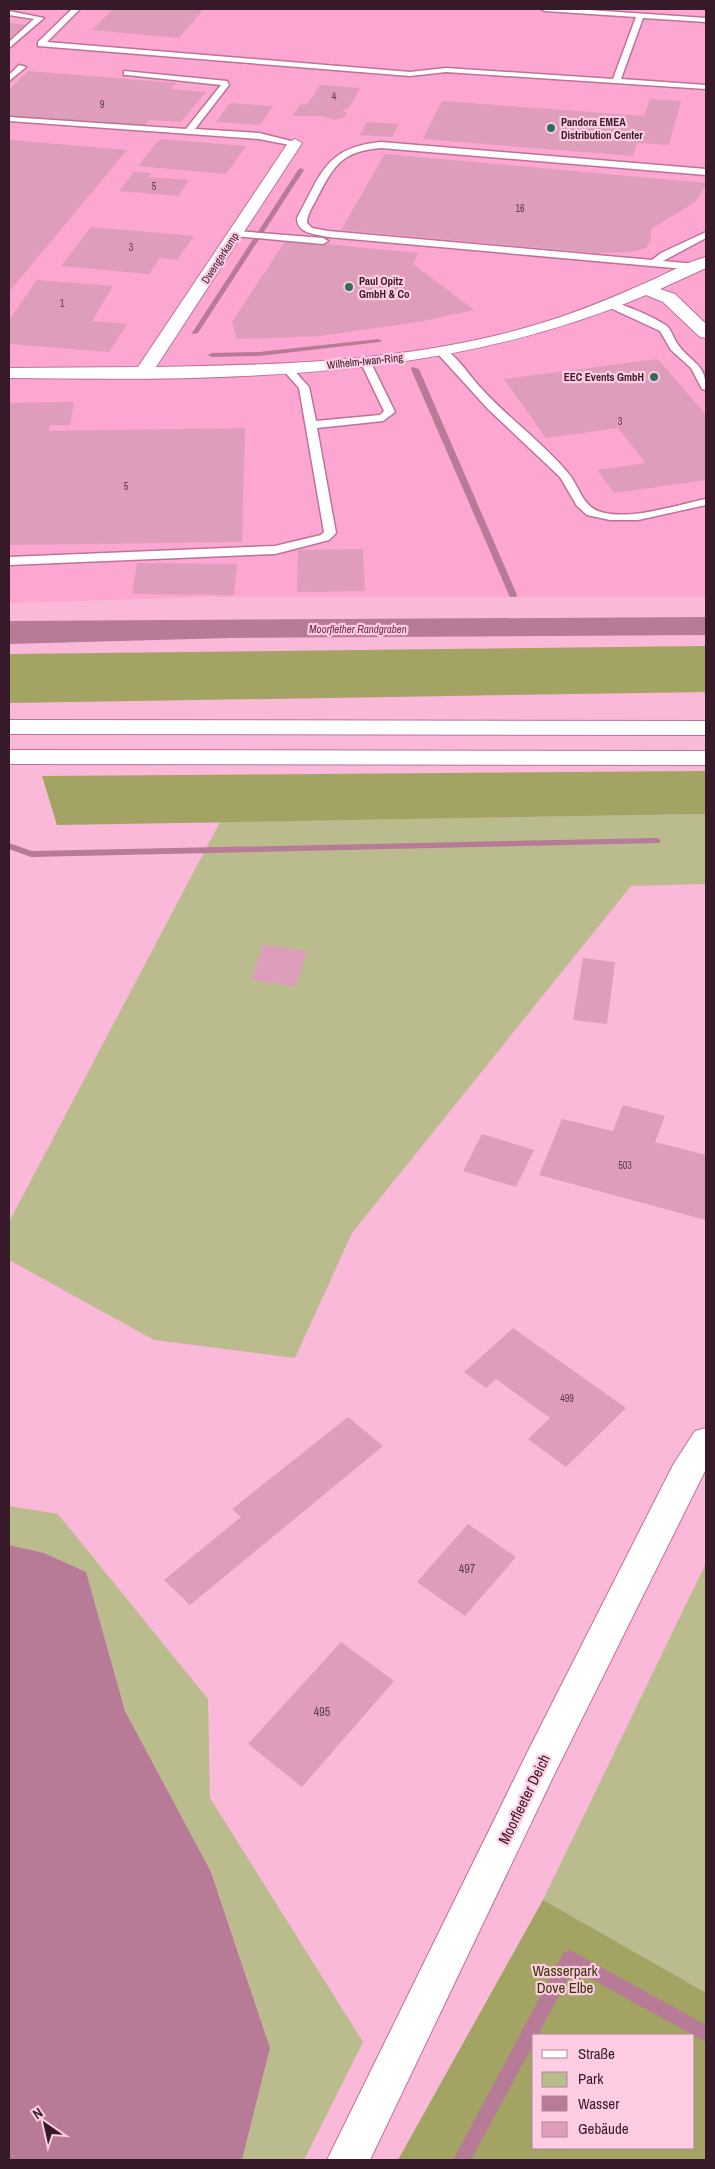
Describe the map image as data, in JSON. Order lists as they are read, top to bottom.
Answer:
{
  "streets": {
    "main road": ["Dwengerkamp", "Wilhelm-Iwan-Ring", "Moorfleeter Deich"]
  },
  "crossings": [
    ["Dwengerkamp", "Wilhelm-Iwan-Ring"]
  ],
  "water": ["Moorflether Randgraben"],
  "parks": ["Wasserpark Dove Elbe"],
  "places": ["Pandora EMEA Distribution Center", "Paul Opitz GmbH & Co", "EEC Events GmbH"],
  "house_numbers": [
    "4",
    "9",
    "5",
    "16",
    "3",
    "1",
    "3",
    "5",
    "503",
    "499",
    "497",
    "495"
  ],
  "legend": [
    "Straße",
    "Park",
    "Wasser",
    "Gebäude"
  ],
  "north": "top left"
}
